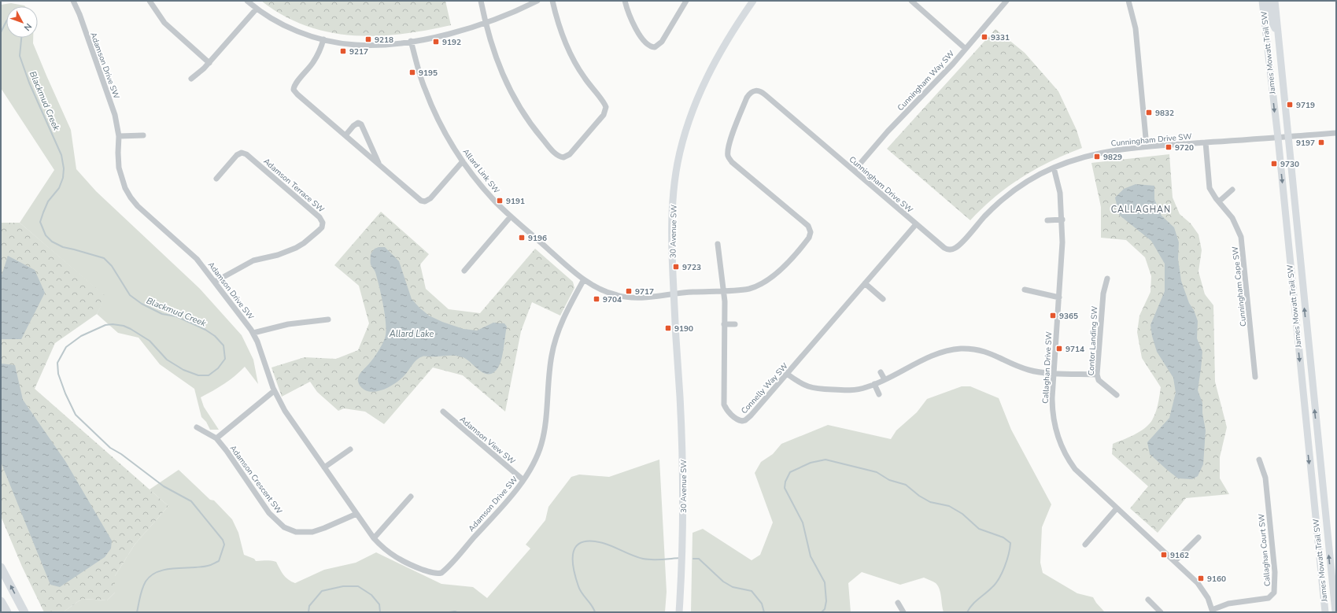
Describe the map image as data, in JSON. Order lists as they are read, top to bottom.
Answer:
{
  "streets": {
    "main road": ["James Mowatt Trail SW", "30 Avenue SW"],
    "street": [
      "Adamson Drive SW",
      "Cunningham Way SW",
      "Cunningham Drive SW",
      "Allard Link SW",
      "Adamson Terrace SW",
      "Cunningham Cape SW",
      "Contor Landing SW",
      "Callaghan Drive SW",
      "Connelly Way SW",
      "Adamson View SW",
      "Adamson Crescent SW",
      "Callaghan Court SW"
    ]
  },
  "crossings": [
    ["James Mowatt Trail SW", "Cunningham Drive SW"],
    ["Adamson Drive SW", "Allard Link SW"],
    ["Adamson Drive SW", "Adamson Terrace SW"],
    ["Adamson Drive SW", "Adamson View SW"],
    ["Adamson Drive SW", "Adamson Crescent SW"],
    ["Cunningham Way SW", "Cunningham Drive SW"],
    ["Cunningham Drive SW", "Allard Link SW"],
    ["Cunningham Drive SW", "30 Avenue SW"],
    ["Cunningham Drive SW", "Cunningham Cape SW"],
    ["Cunningham Drive SW", "Callaghan Drive SW"],
    ["Cunningham Drive SW", "Connelly Way SW"],
    ["Allard Link SW", "30 Avenue SW"],
    ["Callaghan Drive SW", "Callaghan Court SW"]
  ],
  "districts": ["CALLAGHAN"],
  "water": ["Blackmud Creek", "Allard Lake"],
  "places": {
    "transit": [
      "9331",
      "9218",
      "9192",
      "9217",
      "9195",
      "9719",
      "9832",
      "9197",
      "9720",
      "9829",
      "9730",
      "9191",
      "9196",
      "9723",
      "9717",
      "9704",
      "9365",
      "9190",
      "9714",
      "9162",
      "9160"
    ]
  },
  "north": "bottom right"
}
